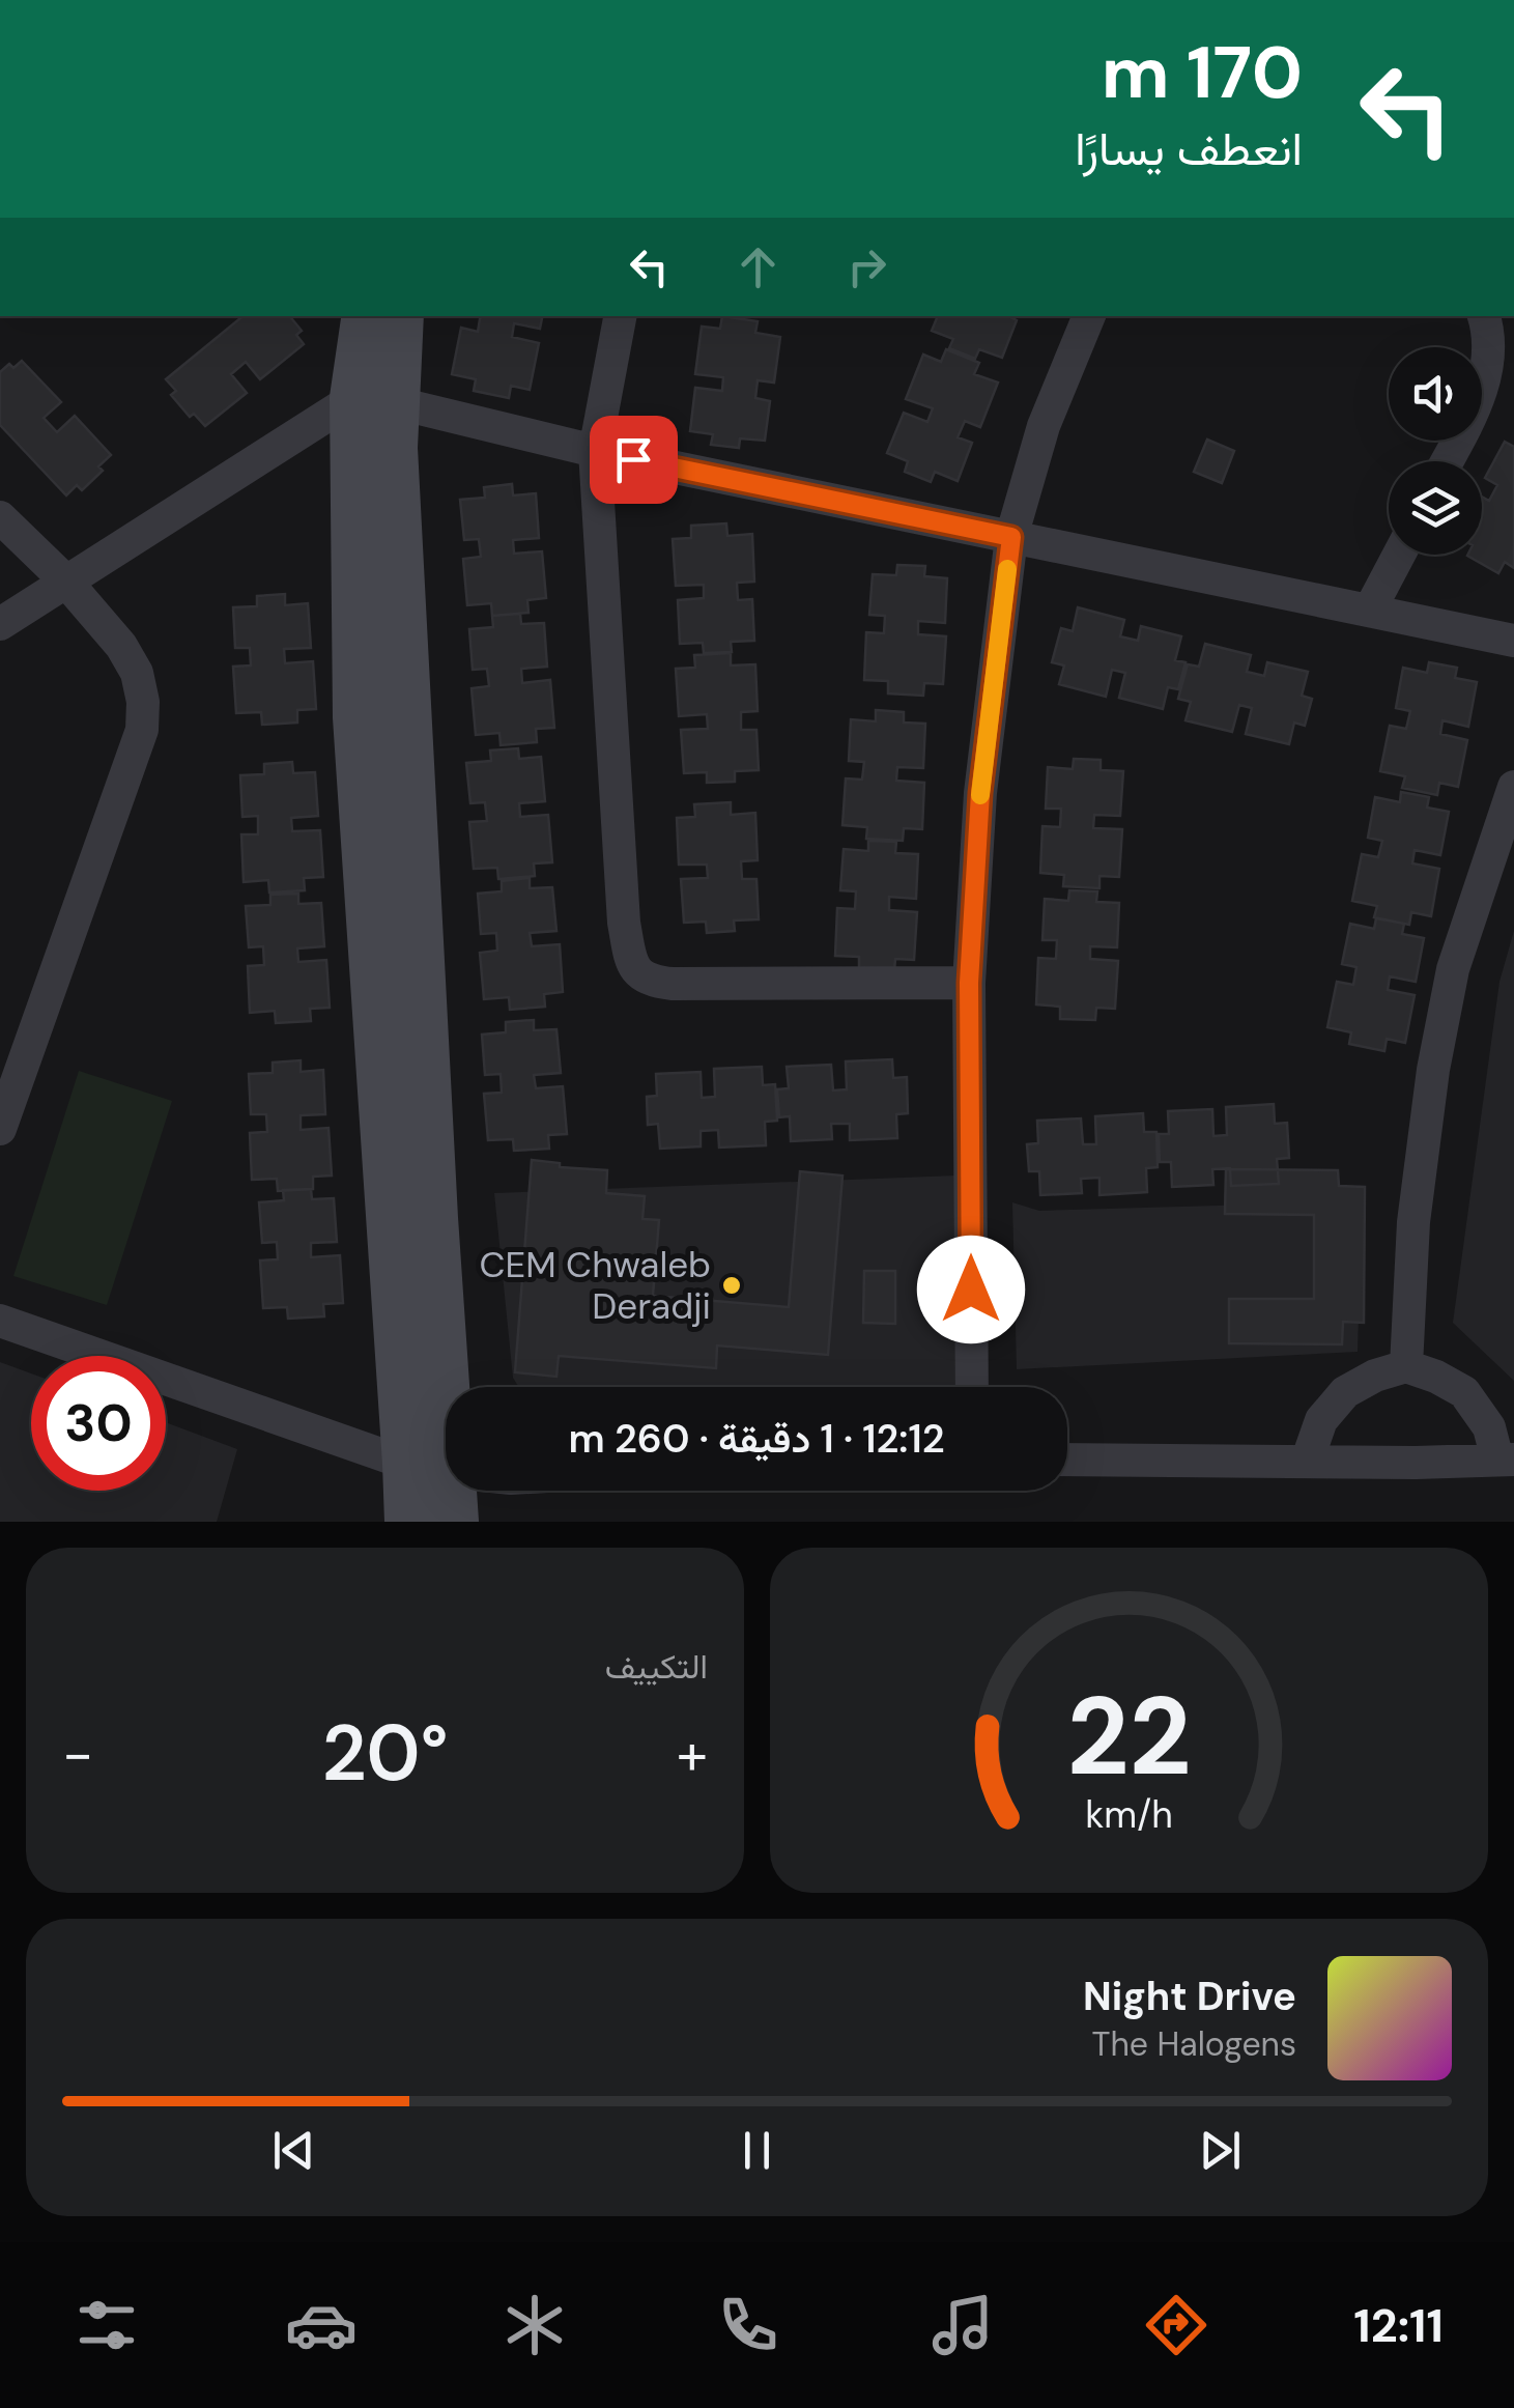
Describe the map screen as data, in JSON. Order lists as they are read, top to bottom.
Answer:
{
  "places": ["CEM Chwaleb Deradji"],
  "page": {
    "turn": ["170 m", "انعطف يسارًا"],
    "limit": "30",
    "trip": "12:12 · 1 دقيقة · 260 m",
    "tile": "التكييف",
    "heat": ["−", "20°", "+"],
    "song": ["Night Drive", "The Halogens"],
    "tabs": "12:11",
    "gauge": ["22", "km/h"]
  }
}
